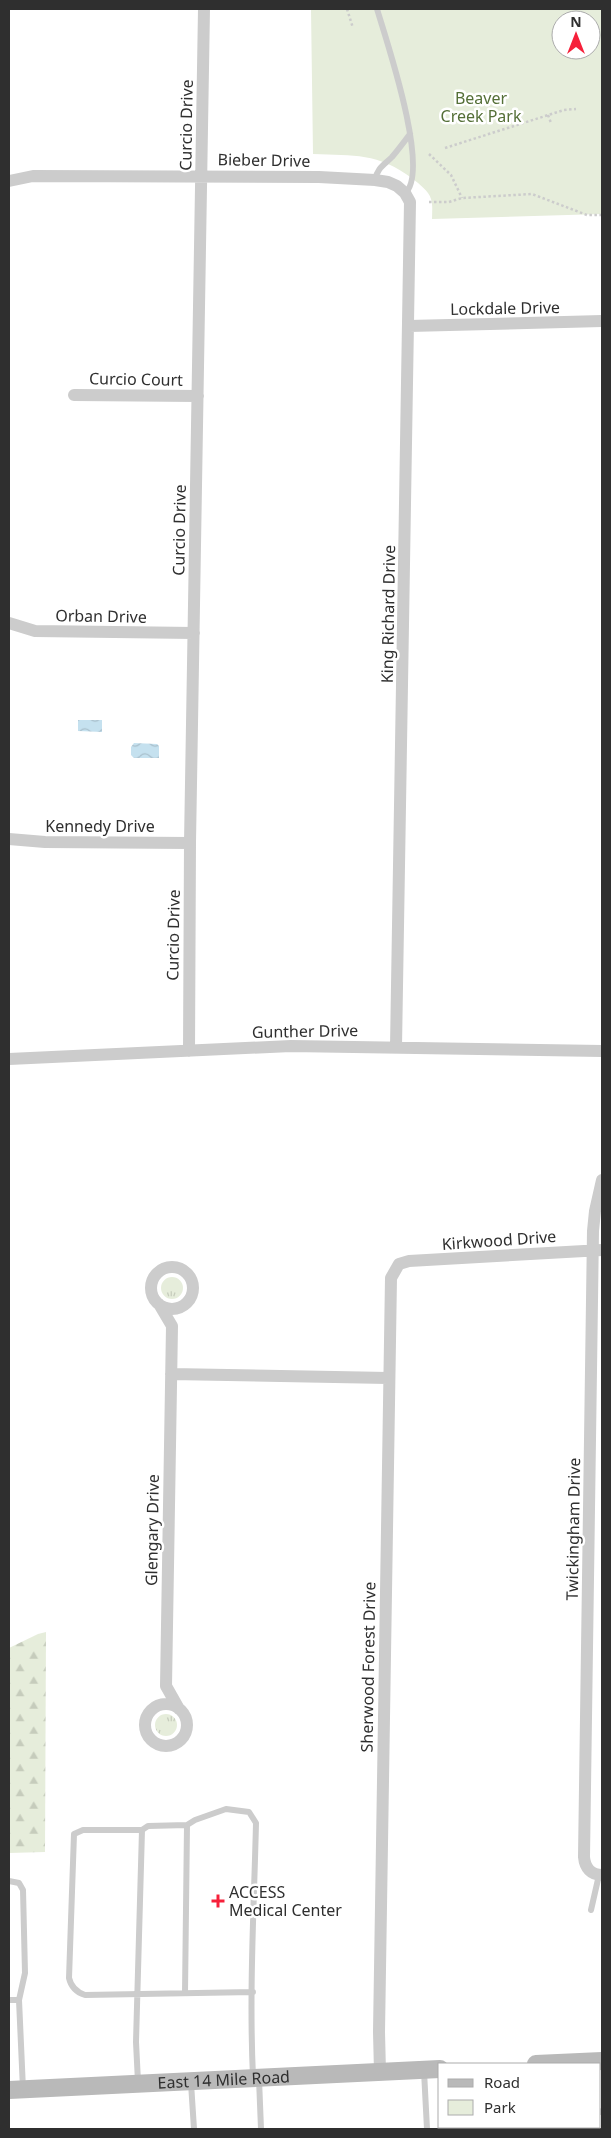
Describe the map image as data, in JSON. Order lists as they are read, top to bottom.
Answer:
{
  "streets": {
    "main road": ["East 14 Mile Road"],
    "street": [
      "Curcio Drive",
      "Bieber Drive",
      "Lockdale Drive",
      "Curcio Court",
      "King Richard Drive",
      "Orban Drive",
      "Kennedy Drive",
      "Gunther Drive",
      "Kirkwood Drive",
      "Twickingham Drive",
      "Glengary Drive",
      "Sherwood Forest Drive"
    ]
  },
  "crossings": [
    ["Curcio Drive", "Bieber Drive"],
    ["Curcio Drive", "Curcio Court"],
    ["Curcio Drive", "Orban Drive"],
    ["Curcio Drive", "Kennedy Drive"],
    ["Curcio Drive", "Gunther Drive"],
    ["Bieber Drive", "King Richard Drive"],
    ["Lockdale Drive", "King Richard Drive"],
    ["King Richard Drive", "Gunther Drive"],
    ["Kirkwood Drive", "Twickingham Drive"],
    ["Kirkwood Drive", "Sherwood Forest Drive"],
    ["Sherwood Forest Drive", "East 14 Mile Road"]
  ],
  "parks": ["Beaver Creek Park"],
  "places": {
    "health": ["ACCESS Medical Center"]
  },
  "legend": ["Road", "Park"],
  "north": "top"
}
